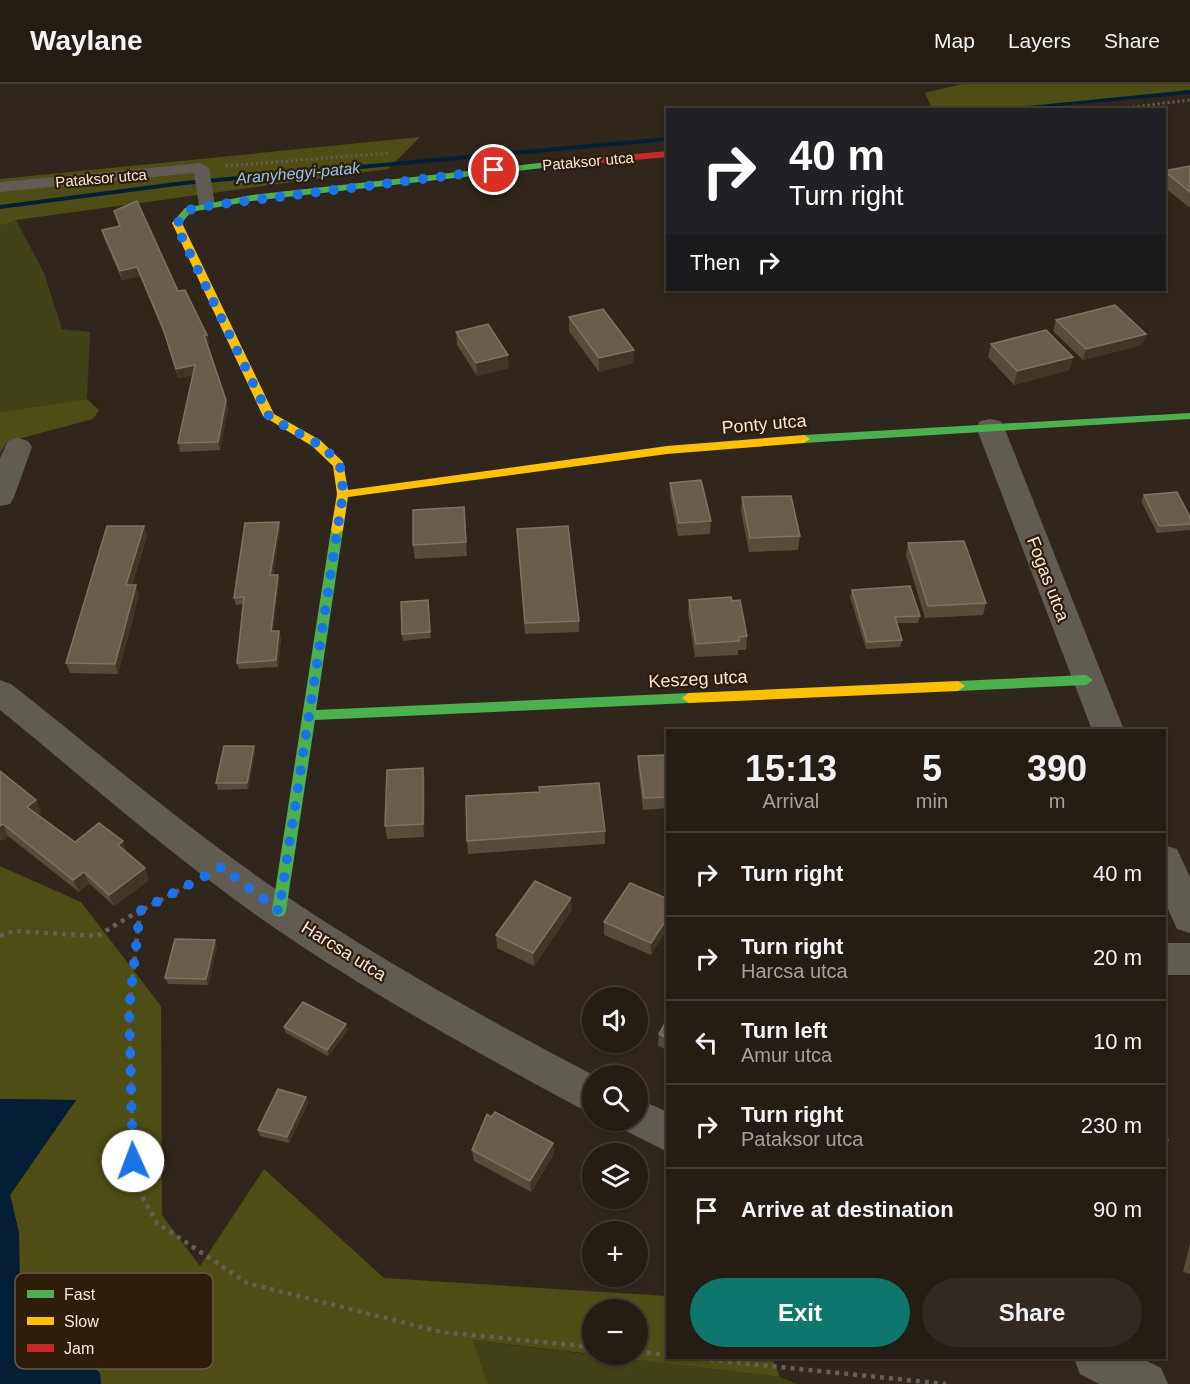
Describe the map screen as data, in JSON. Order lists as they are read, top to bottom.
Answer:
{
  "streets": {
    "street": [
      "Pataksor utca",
      "Ponty utca",
      "Fogas utca",
      "Keszeg utca",
      "Harcsa utca"
    ]
  },
  "crossings": [
    ["Pataksor utca", "Ponty utca"],
    ["Ponty utca", "Fogas utca"],
    ["Fogas utca", "Keszeg utca"]
  ],
  "water": ["Aranyhegyi-patak"],
  "legend": ["Fast", "Slow", "Jam"],
  "page": {
    "header": "Waylane",
    "nav": ["Map", "Layers", "Share"],
    "turn": ["40 m", "Turn right"],
    "then": "Then",
    "eta": [
      "15:13",
      "Arrival",
      "5",
      "min",
      "390",
      "m"
    ],
    "list": [
      {
        "name": "Turn right",
        "value": "40 m"
      },
      {
        "name": "Turn right",
        "note": "Harcsa utca",
        "value": "20 m"
      },
      {
        "name": "Turn left",
        "note": "Amur utca",
        "value": "10 m"
      },
      {
        "name": "Turn right",
        "note": "Pataksor utca",
        "value": "230 m"
      },
      {
        "name": "Arrive at destination",
        "value": "90 m"
      }
    ],
    "map_buttons": ["+", "−"],
    "buttons": ["Exit", "Share"]
  }
}
